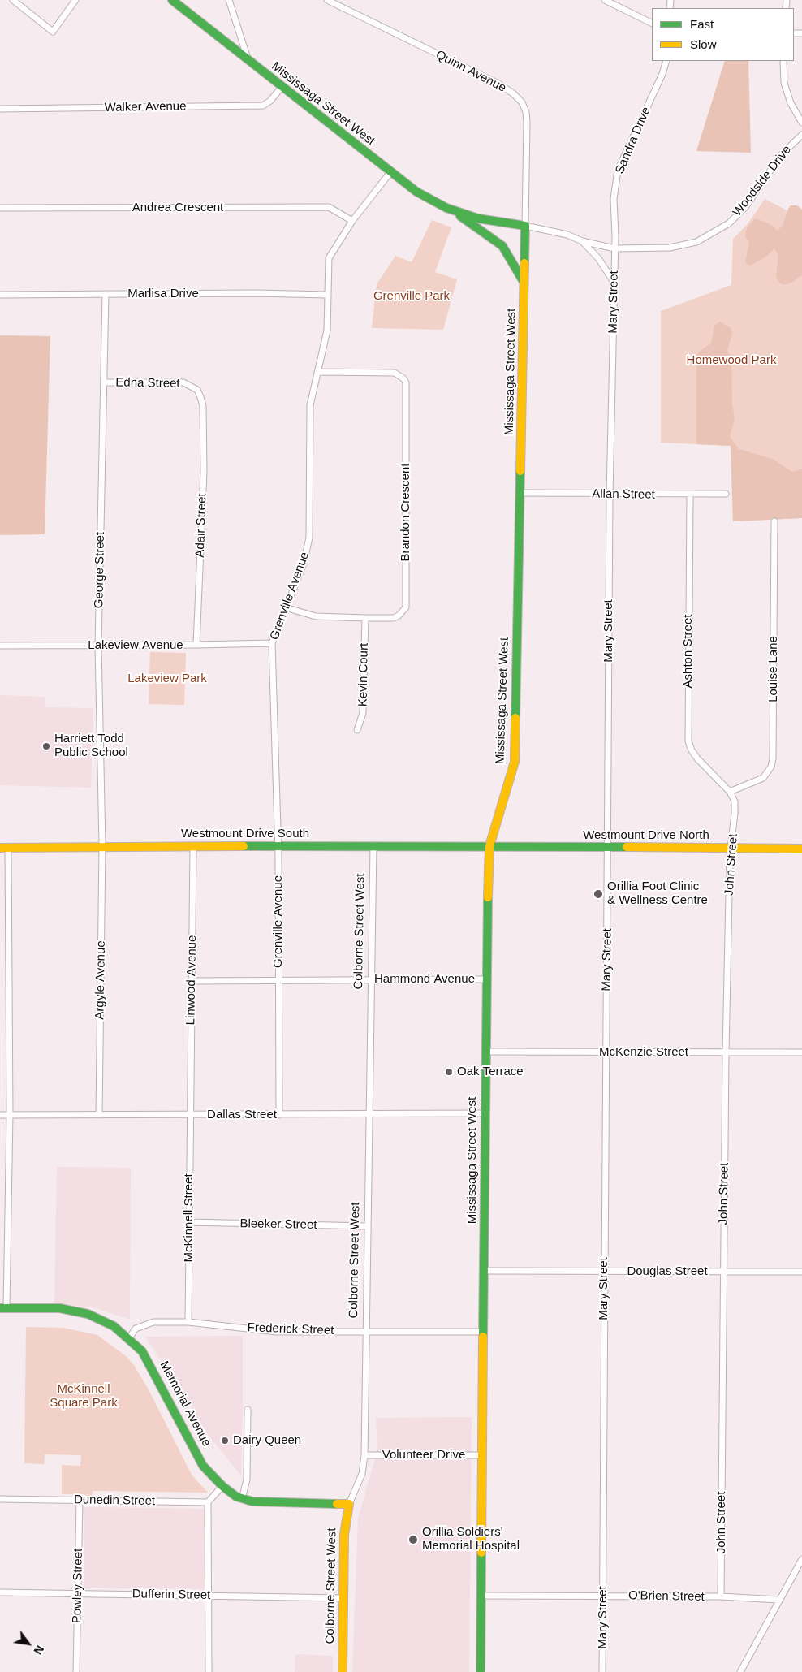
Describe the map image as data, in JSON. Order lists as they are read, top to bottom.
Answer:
{
  "streets": {
    "street": [
      "Quinn Avenue",
      "Mississaga Street West",
      "Walker Avenue",
      "Sandra Drive",
      "Woodside Drive",
      "Andrea Crescent",
      "Marlisa Drive",
      "Mary Street",
      "Edna Street",
      "Allan Street",
      "Brandon Crescent",
      "Adair Street",
      "George Street",
      "Grenville Avenue",
      "Lakeview Avenue",
      "Ashton Street",
      "Louise Lane",
      "Kevin Court",
      "Westmount Drive South",
      "Westmount Drive North",
      "John Street",
      "Colborne Street West",
      "Hammond Avenue",
      "Argyle Avenue",
      "Linwood Avenue",
      "McKenzie Street",
      "Dallas Street",
      "McKinnell Street",
      "Bleeker Street",
      "Douglas Street",
      "Frederick Street",
      "Memorial Avenue",
      "Volunteer Drive",
      "Dunedin Street",
      "Powley Street",
      "Dufferin Street",
      "O'Brien Street"
    ]
  },
  "crossings": [
    ["Quinn Avenue", "Mississaga Street West"],
    ["Quinn Avenue", "Woodside Drive"],
    ["Mississaga Street West", "Walker Avenue"],
    ["Mississaga Street West", "Woodside Drive"],
    ["Mississaga Street West", "Allan Street"],
    ["Mississaga Street West", "Grenville Avenue"],
    ["Mississaga Street West", "Westmount Drive South"],
    ["Mississaga Street West", "Westmount Drive North"],
    ["Mississaga Street West", "Hammond Avenue"],
    ["Mississaga Street West", "McKenzie Street"],
    ["Mississaga Street West", "Dallas Street"],
    ["Mississaga Street West", "Douglas Street"],
    ["Mississaga Street West", "Frederick Street"],
    ["Mississaga Street West", "Volunteer Drive"],
    ["Mississaga Street West", "O'Brien Street"],
    ["Sandra Drive", "Woodside Drive"],
    ["Sandra Drive", "Mary Street"],
    ["Woodside Drive", "Mary Street"],
    ["Andrea Crescent", "Grenville Avenue"],
    ["Marlisa Drive", "George Street"],
    ["Marlisa Drive", "Grenville Avenue"],
    ["Mary Street", "Allan Street"],
    ["Mary Street", "Westmount Drive North"],
    ["Mary Street", "McKenzie Street"],
    ["Mary Street", "Douglas Street"],
    ["Mary Street", "O'Brien Street"],
    ["Edna Street", "Adair Street"],
    ["Edna Street", "George Street"],
    ["Allan Street", "Ashton Street"],
    ["Brandon Crescent", "Grenville Avenue"],
    ["Brandon Crescent", "Kevin Court"],
    ["Adair Street", "Lakeview Avenue"],
    ["George Street", "Lakeview Avenue"],
    ["George Street", "Westmount Drive South"],
    ["George Street", "Argyle Avenue"],
    ["Grenville Avenue", "Lakeview Avenue"],
    ["Grenville Avenue", "Westmount Drive South"],
    ["Grenville Avenue", "Hammond Avenue"],
    ["Grenville Avenue", "Dallas Street"],
    ["Ashton Street", "Louise Lane"],
    ["Ashton Street", "John Street"],
    ["Louise Lane", "John Street"],
    ["Westmount Drive South", "Westmount Drive North"],
    ["Westmount Drive South", "Colborne Street West"],
    ["Westmount Drive South", "Argyle Avenue"],
    ["Westmount Drive South", "Linwood Avenue"],
    ["Westmount Drive North", "John Street"],
    ["John Street", "McKenzie Street"],
    ["John Street", "Douglas Street"],
    ["John Street", "O'Brien Street"],
    ["Colborne Street West", "Hammond Avenue"],
    ["Colborne Street West", "Dallas Street"],
    ["Colborne Street West", "Bleeker Street"],
    ["Colborne Street West", "Frederick Street"],
    ["Colborne Street West", "Memorial Avenue"],
    ["Colborne Street West", "Volunteer Drive"],
    ["Colborne Street West", "Dufferin Street"],
    ["Hammond Avenue", "Linwood Avenue"],
    ["Argyle Avenue", "Dallas Street"],
    ["Linwood Avenue", "Dallas Street"],
    ["Linwood Avenue", "McKinnell Street"],
    ["Dallas Street", "McKinnell Street"],
    ["McKinnell Street", "Bleeker Street"],
    ["McKinnell Street", "Frederick Street"],
    ["Frederick Street", "Memorial Avenue"],
    ["Dunedin Street", "Powley Street"],
    ["Powley Street", "Dufferin Street"]
  ],
  "parks": [
    "Grenville Park",
    "Homewood Park",
    "Lakeview Park",
    "McKinnell Square Park"
  ],
  "places": [
    "Harriett Todd Public School",
    "Orillia Foot Clinic & Wellness Centre",
    "Oak Terrace",
    "Dairy Queen",
    "Orillia Soldiers' Memorial Hospital"
  ],
  "legend": ["Fast", "Slow"],
  "north": "bottom right"
}
